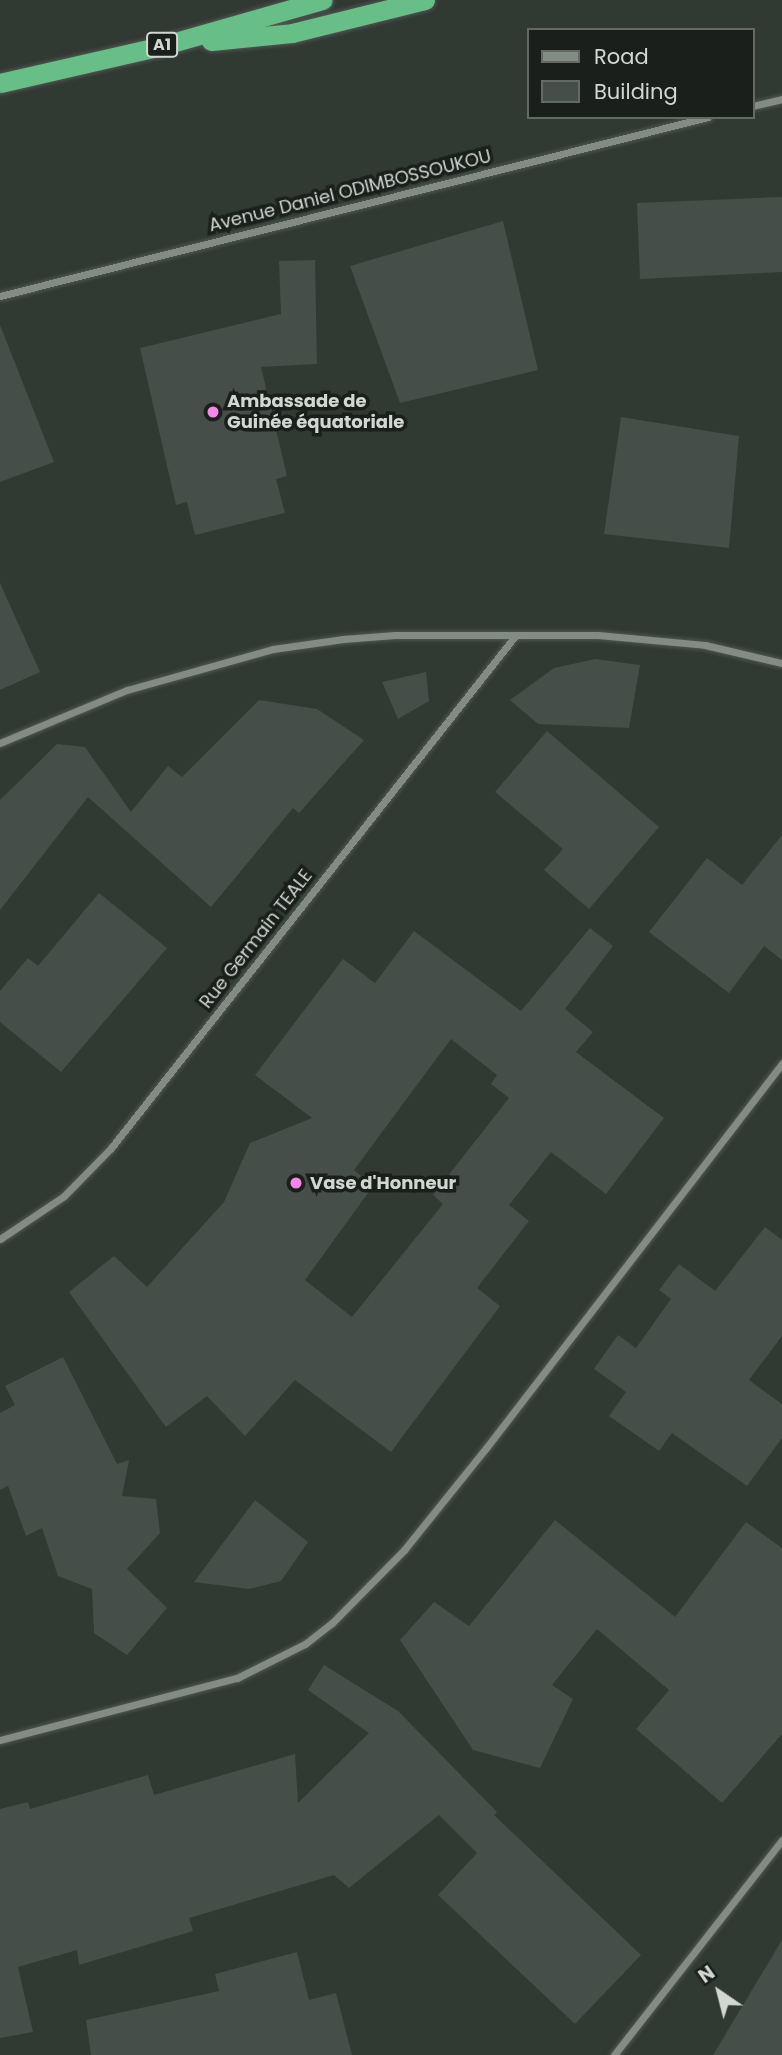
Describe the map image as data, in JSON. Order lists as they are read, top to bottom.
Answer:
{
  "streets": {
    "highway": ["A1"],
    "street": ["Avenue Daniel ODIMBOSSOUKOU", "Rue Germain TEALE"]
  },
  "places": ["Ambassade de Guinée équatoriale", "Vase d'Honneur"],
  "legend": ["Road", "Building"],
  "north": "top left"
}
